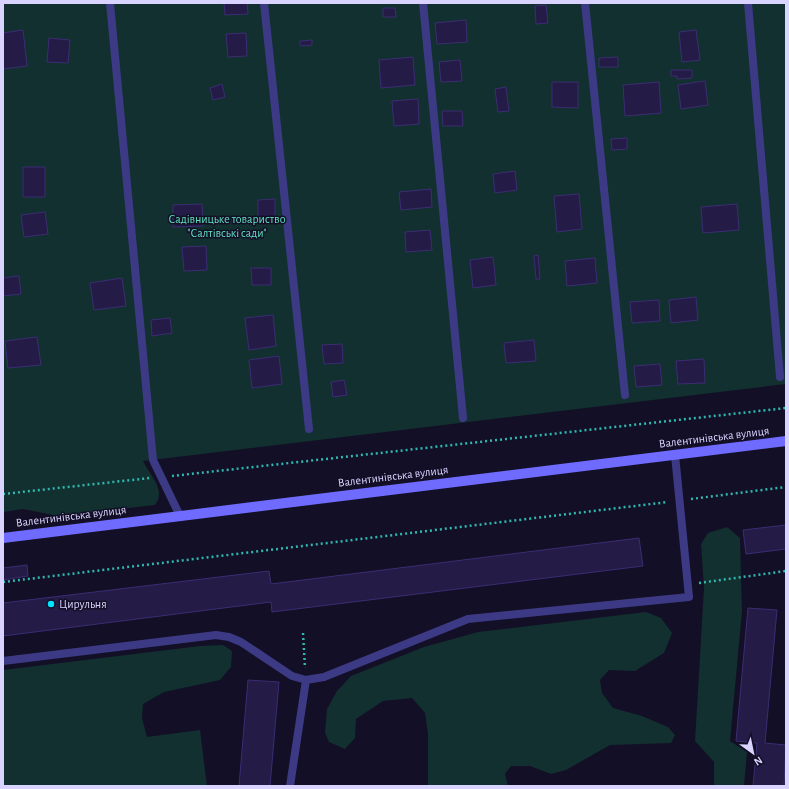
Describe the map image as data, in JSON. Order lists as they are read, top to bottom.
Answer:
{
  "streets": {
    "street": ["Валентинівська вулиця"]
  },
  "parks": ["Садівницьке товариство \"Салтівські сади\""],
  "places": ["Цирульня"],
  "north": "bottom right"
}
